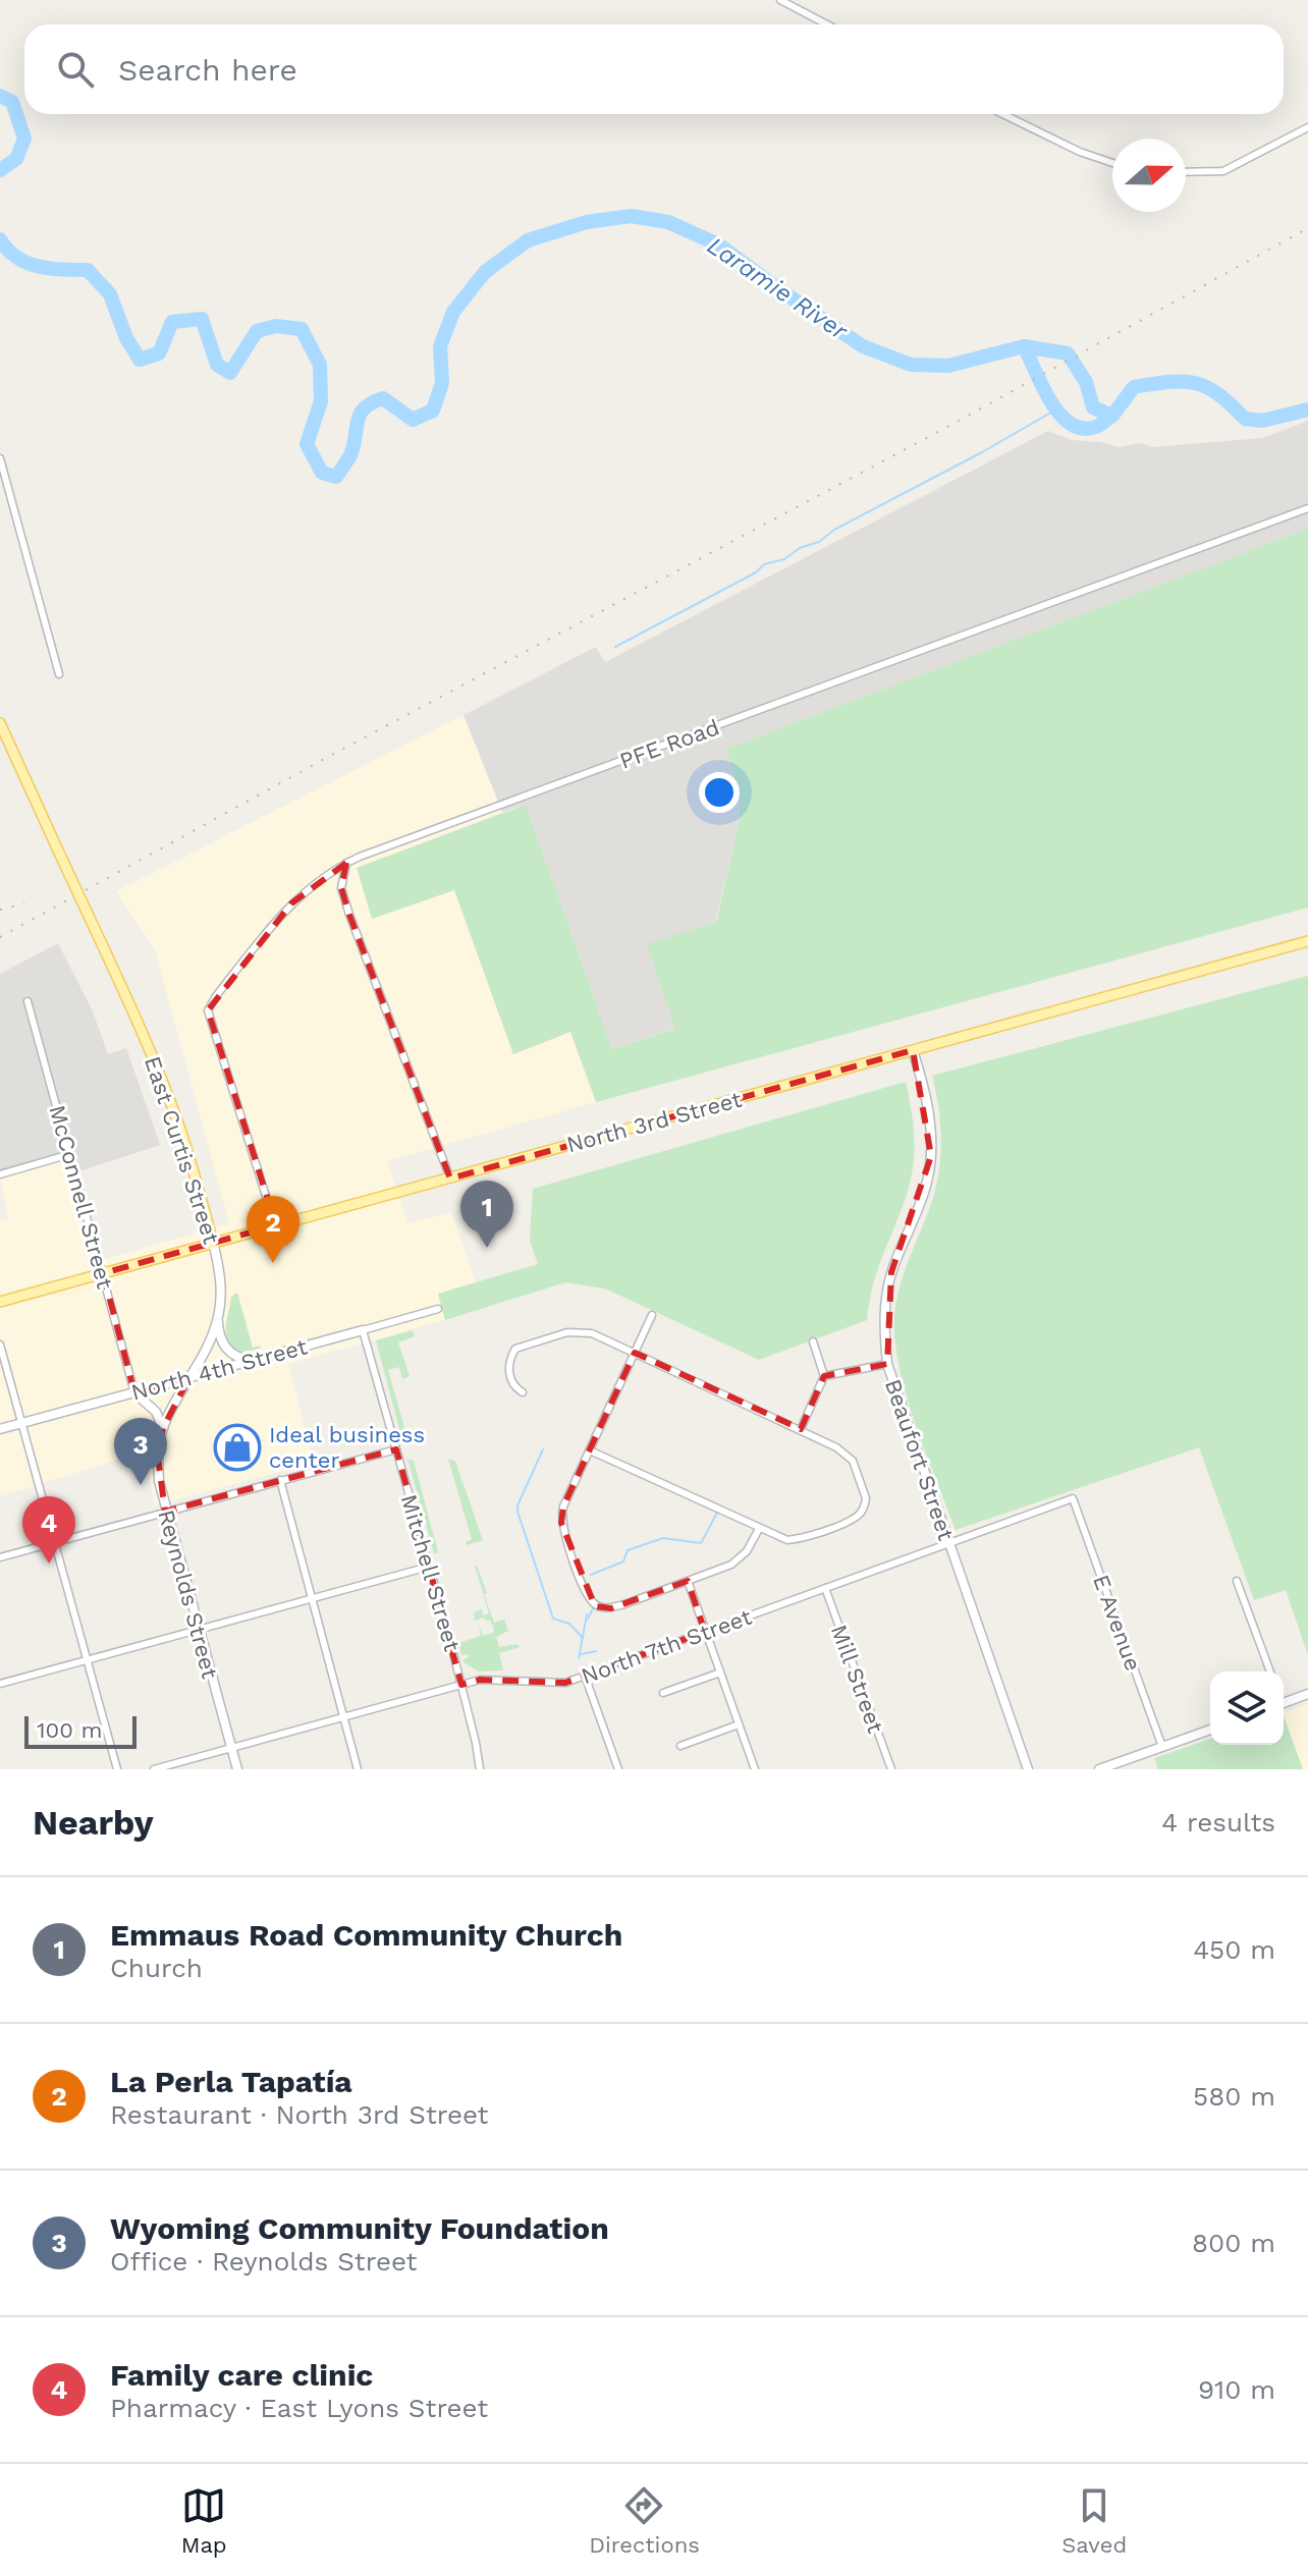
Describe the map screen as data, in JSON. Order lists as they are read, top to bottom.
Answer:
{
  "streets": {
    "main road": ["North 3rd Street", "East Curtis Street"],
    "street": [
      "PFE Road",
      "McConnell Street",
      "North 4th Street",
      "Beaufort Street",
      "Mitchell Street",
      "Reynolds Street",
      "E Avenue",
      "North 7th Street",
      "Mill Street"
    ]
  },
  "crossings": [
    ["PFE Road", "North 3rd Street"],
    ["North 3rd Street", "East Curtis Street"],
    ["North 3rd Street", "McConnell Street"],
    ["North 3rd Street", "Beaufort Street"],
    ["East Curtis Street", "North 4th Street"],
    ["East Curtis Street", "Reynolds Street"],
    ["McConnell Street", "North 4th Street"],
    ["North 4th Street", "Mitchell Street"],
    ["North 4th Street", "Reynolds Street"],
    ["Beaufort Street", "North 7th Street"],
    ["Mitchell Street", "North 7th Street"],
    ["Reynolds Street", "North 7th Street"],
    ["E Avenue", "North 7th Street"],
    ["North 7th Street", "Mill Street"]
  ],
  "water": ["Laramie River"],
  "places": {
    "shop": ["Ideal business center"]
  },
  "scale_bar": "100 m",
  "north": "right",
  "page": {
    "search": "Search here",
    "pins": [
      "1",
      "2",
      "3",
      "4"
    ],
    "scale": "100 m",
    "heading": ["Nearby", "4 results"],
    "list": [
      {
        "mark": "1",
        "name": "Emmaus Road Community Church",
        "note": "Church",
        "value": "450 m"
      },
      {
        "mark": "2",
        "name": "La Perla Tapatía",
        "note": "Restaurant · North 3rd Street",
        "value": "580 m"
      },
      {
        "mark": "3",
        "name": "Wyoming Community Foundation",
        "note": "Office · Reynolds Street",
        "value": "800 m"
      },
      {
        "mark": "4",
        "name": "Family care clinic",
        "note": "Pharmacy · East Lyons Street",
        "value": "910 m"
      }
    ],
    "nav": ["Map", "Directions", "Saved"]
  }
}
